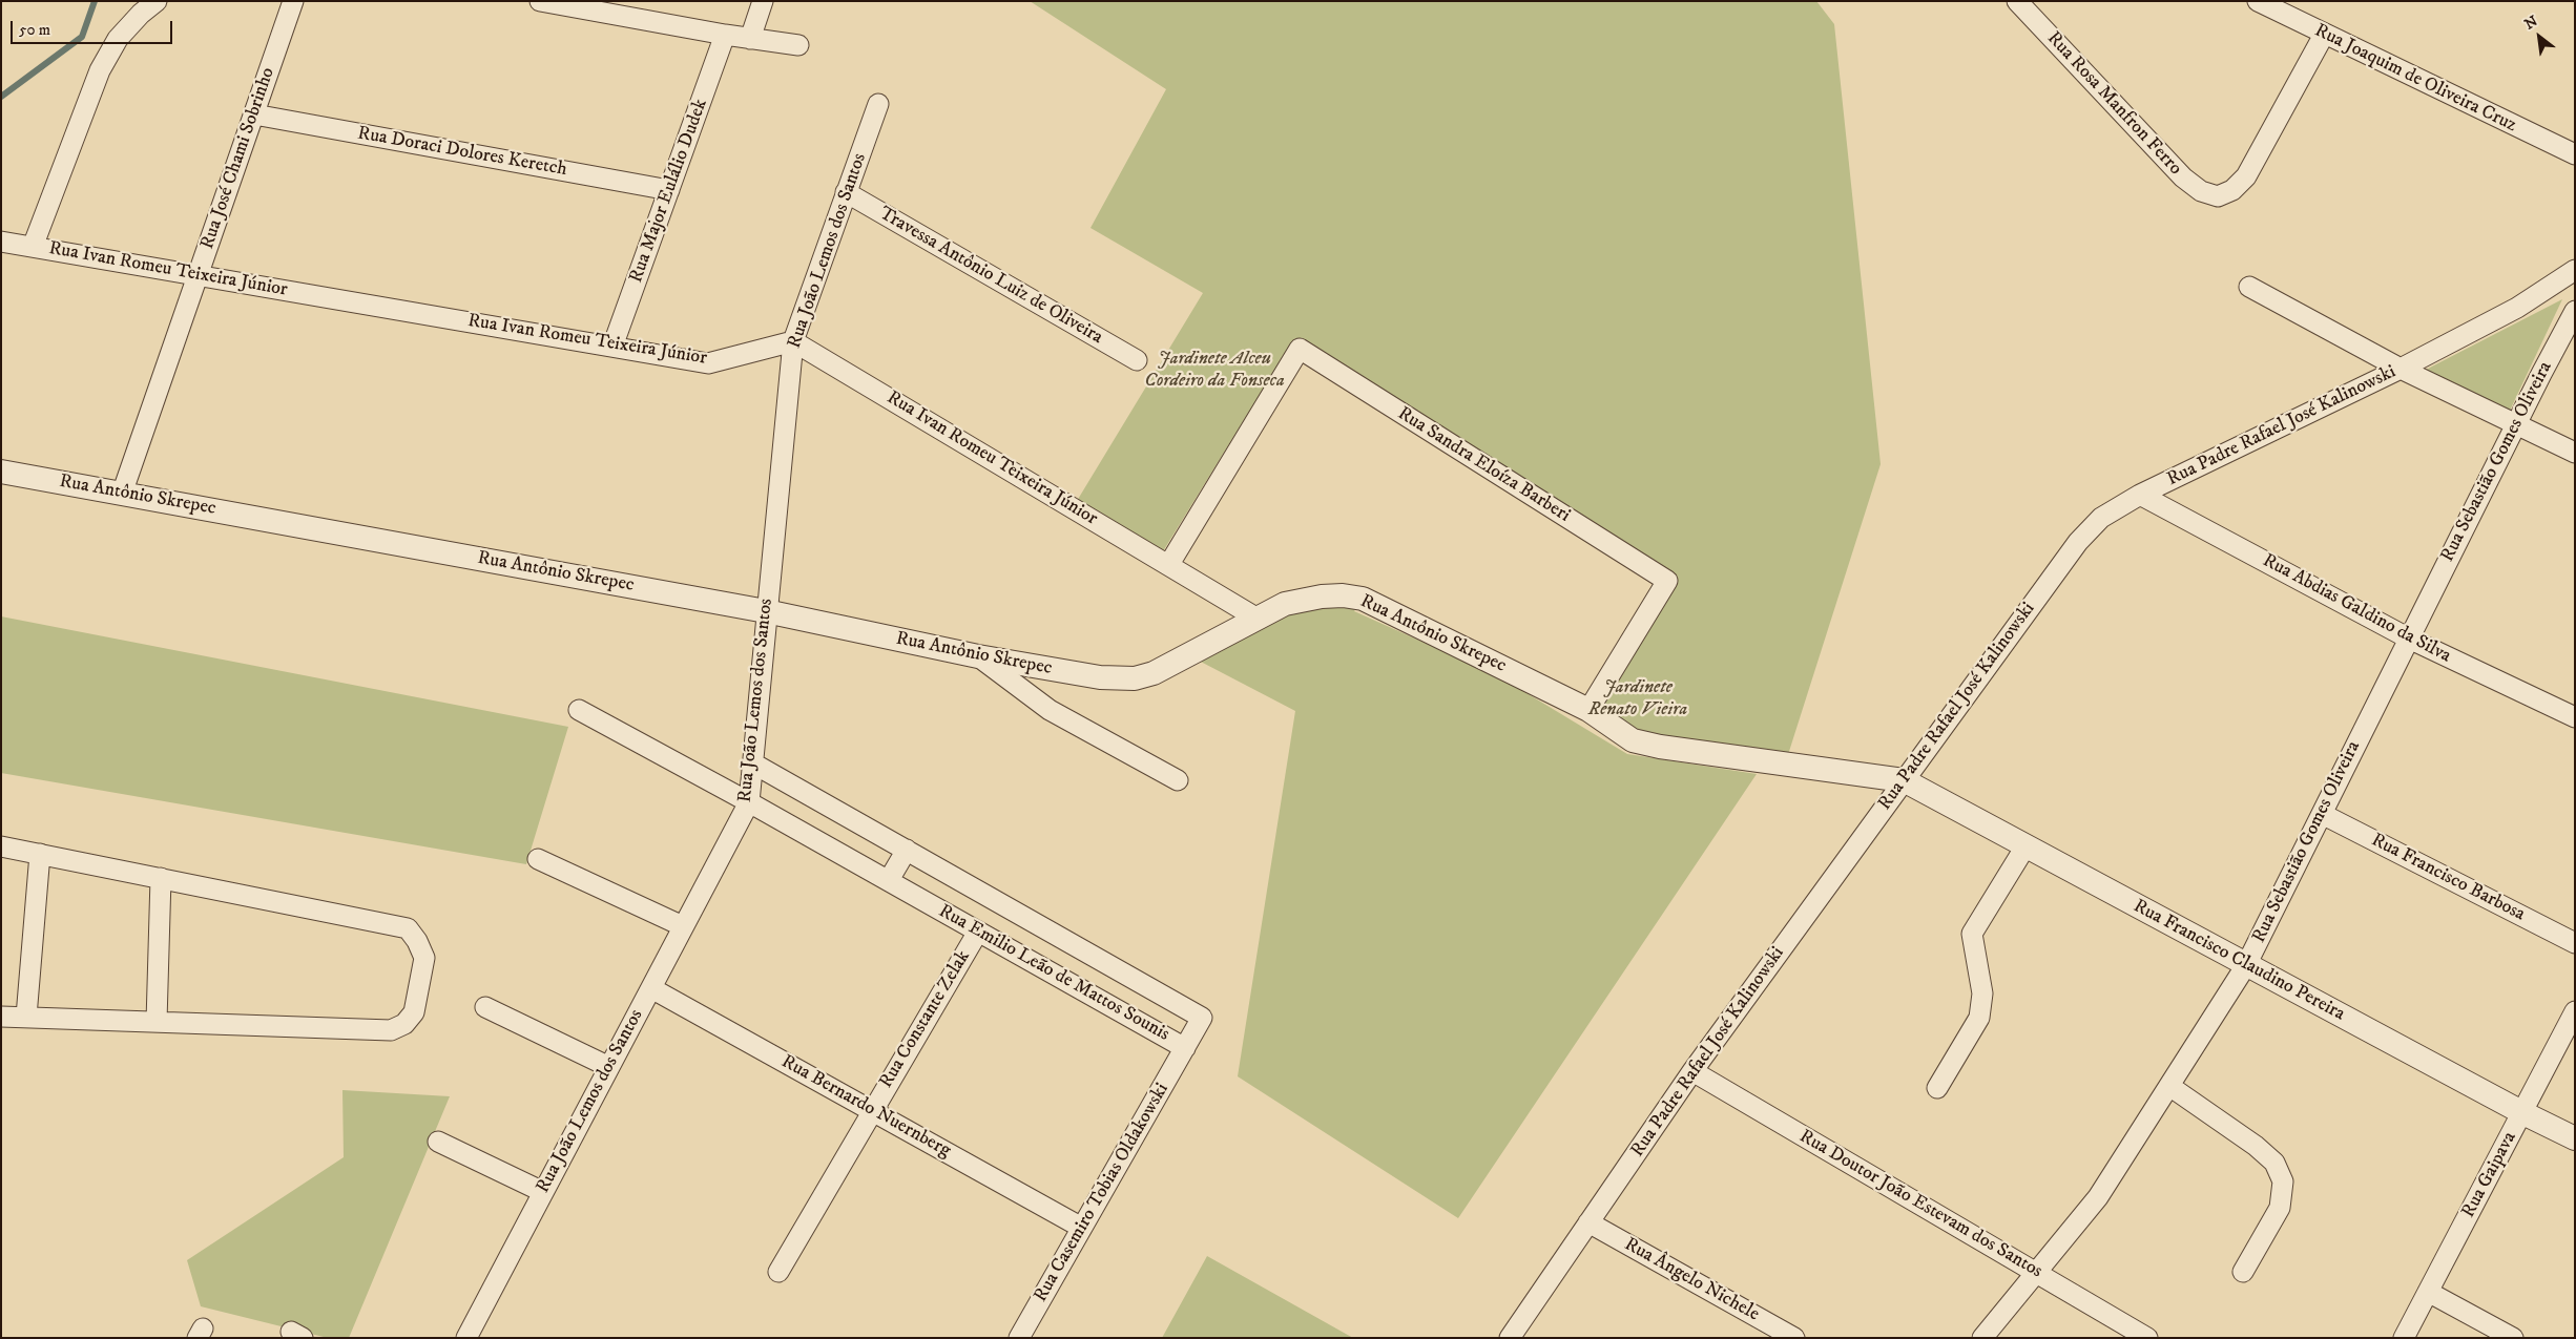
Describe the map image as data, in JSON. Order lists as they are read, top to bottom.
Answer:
{
  "streets": {
    "street": [
      "Rua Joaquim de Oliveira Cruz",
      "Rua Rosa Manfron Ferro",
      "Rua Doraci Dolores Keretch",
      "Rua José Chami Sobrinho",
      "Rua Major Eulálio Dudek",
      "Rua João Lemos dos Santos",
      "Rua Ivan Romeu Teixeira Júnior",
      "Travessa Antônio Luiz de Oliveira",
      "Rua Padre Rafael José Kalinowski",
      "Rua Sebastião Gomes Oliveira",
      "Rua Sandra Eloíza Barberi",
      "Rua Antônio Skrepec",
      "Rua Abdias Galdino da Silva",
      "Rua Francisco Barbosa",
      "Rua Francisco Claudino Pereira",
      "Rua Emilio Leão de Mattos Sounis",
      "Rua Constante Zelak",
      "Rua Bernardo Nuernberg",
      "Rua Gaipava",
      "Rua Casemiro Tobias Oldakowski",
      "Rua Doutor João Estevam dos Santos",
      "Rua Ângelo Nichele"
    ]
  },
  "crossings": [
    ["Rua Joaquim de Oliveira Cruz", "Rua Rosa Manfron Ferro"],
    ["Rua Doraci Dolores Keretch", "Rua José Chami Sobrinho"],
    ["Rua Doraci Dolores Keretch", "Rua Major Eulálio Dudek"],
    ["Rua José Chami Sobrinho", "Rua Ivan Romeu Teixeira Júnior"],
    ["Rua José Chami Sobrinho", "Rua Antônio Skrepec"],
    ["Rua Major Eulálio Dudek", "Rua Ivan Romeu Teixeira Júnior"],
    ["Rua João Lemos dos Santos", "Rua Ivan Romeu Teixeira Júnior"],
    ["Rua João Lemos dos Santos", "Travessa Antônio Luiz de Oliveira"],
    ["Rua João Lemos dos Santos", "Rua Antônio Skrepec"],
    ["Rua João Lemos dos Santos", "Rua Emilio Leão de Mattos Sounis"],
    ["Rua João Lemos dos Santos", "Rua Bernardo Nuernberg"],
    ["Rua Ivan Romeu Teixeira Júnior", "Rua Sandra Eloíza Barberi"],
    ["Rua Ivan Romeu Teixeira Júnior", "Rua Antônio Skrepec"],
    ["Rua Padre Rafael José Kalinowski", "Rua Antônio Skrepec"],
    ["Rua Padre Rafael José Kalinowski", "Rua Abdias Galdino da Silva"],
    ["Rua Padre Rafael José Kalinowski", "Rua Francisco Claudino Pereira"],
    ["Rua Padre Rafael José Kalinowski", "Rua Doutor João Estevam dos Santos"],
    ["Rua Padre Rafael José Kalinowski", "Rua Ângelo Nichele"],
    ["Rua Sebastião Gomes Oliveira", "Rua Abdias Galdino da Silva"],
    ["Rua Sebastião Gomes Oliveira", "Rua Francisco Barbosa"],
    ["Rua Sebastião Gomes Oliveira", "Rua Francisco Claudino Pereira"],
    ["Rua Sebastião Gomes Oliveira", "Rua Doutor João Estevam dos Santos"],
    ["Rua Sandra Eloíza Barberi", "Rua Antônio Skrepec"],
    ["Rua Antônio Skrepec", "Rua Francisco Claudino Pereira"],
    ["Rua Francisco Claudino Pereira", "Rua Gaipava"],
    ["Rua Emilio Leão de Mattos Sounis", "Rua Constante Zelak"],
    ["Rua Emilio Leão de Mattos Sounis", "Rua Casemiro Tobias Oldakowski"],
    ["Rua Constante Zelak", "Rua Bernardo Nuernberg"],
    ["Rua Bernardo Nuernberg", "Rua Casemiro Tobias Oldakowski"]
  ],
  "parks": ["Jardinete Alceu Cordeiro da Fonseca", "Jardinete Renato Vieira"],
  "scale_bar": "50 m",
  "north": "top left"
}
